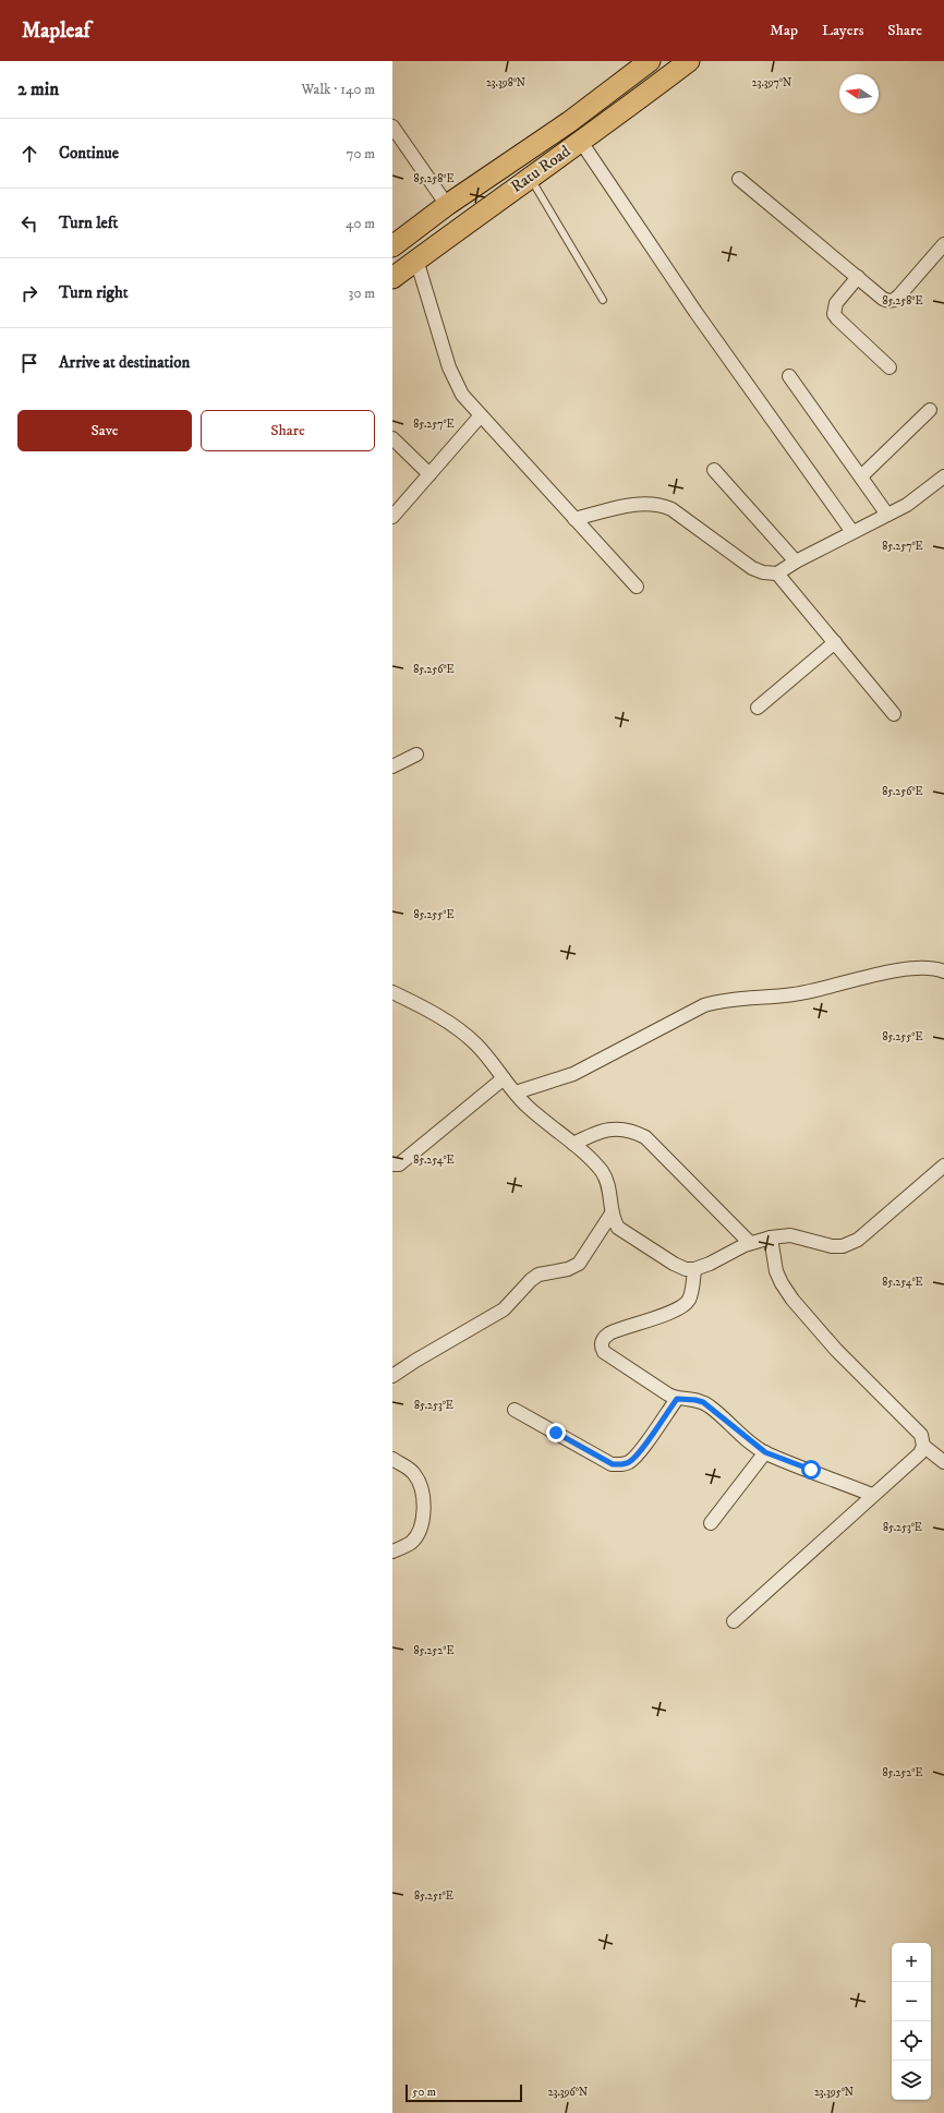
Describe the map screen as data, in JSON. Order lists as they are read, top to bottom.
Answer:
{
  "streets": {
    "main road": ["Ratu Road"]
  },
  "scale_bar": "50 m",
  "north": "left",
  "page": {
    "header": "Mapleaf",
    "nav": ["Map", "Layers", "Share"],
    "heading": ["2 min", "Walk · 140 m"],
    "list": [
      ["Continue", "70 m"],
      ["Turn left", "40 m"],
      ["Turn right", "30 m"],
      "Arrive at destination"
    ],
    "buttons": ["Save", "Share"],
    "map_buttons": ["+", "−"],
    "scale": "50 m"
  },
  "coordinates": [
    "23.398°N",
    "23.397°N",
    "85.258°E",
    "85.257°E",
    "85.256°E",
    "85.255°E",
    "85.254°E",
    "85.253°E",
    "85.252°E",
    "85.251°E",
    "23.396°N",
    "23.395°N"
  ]
}
